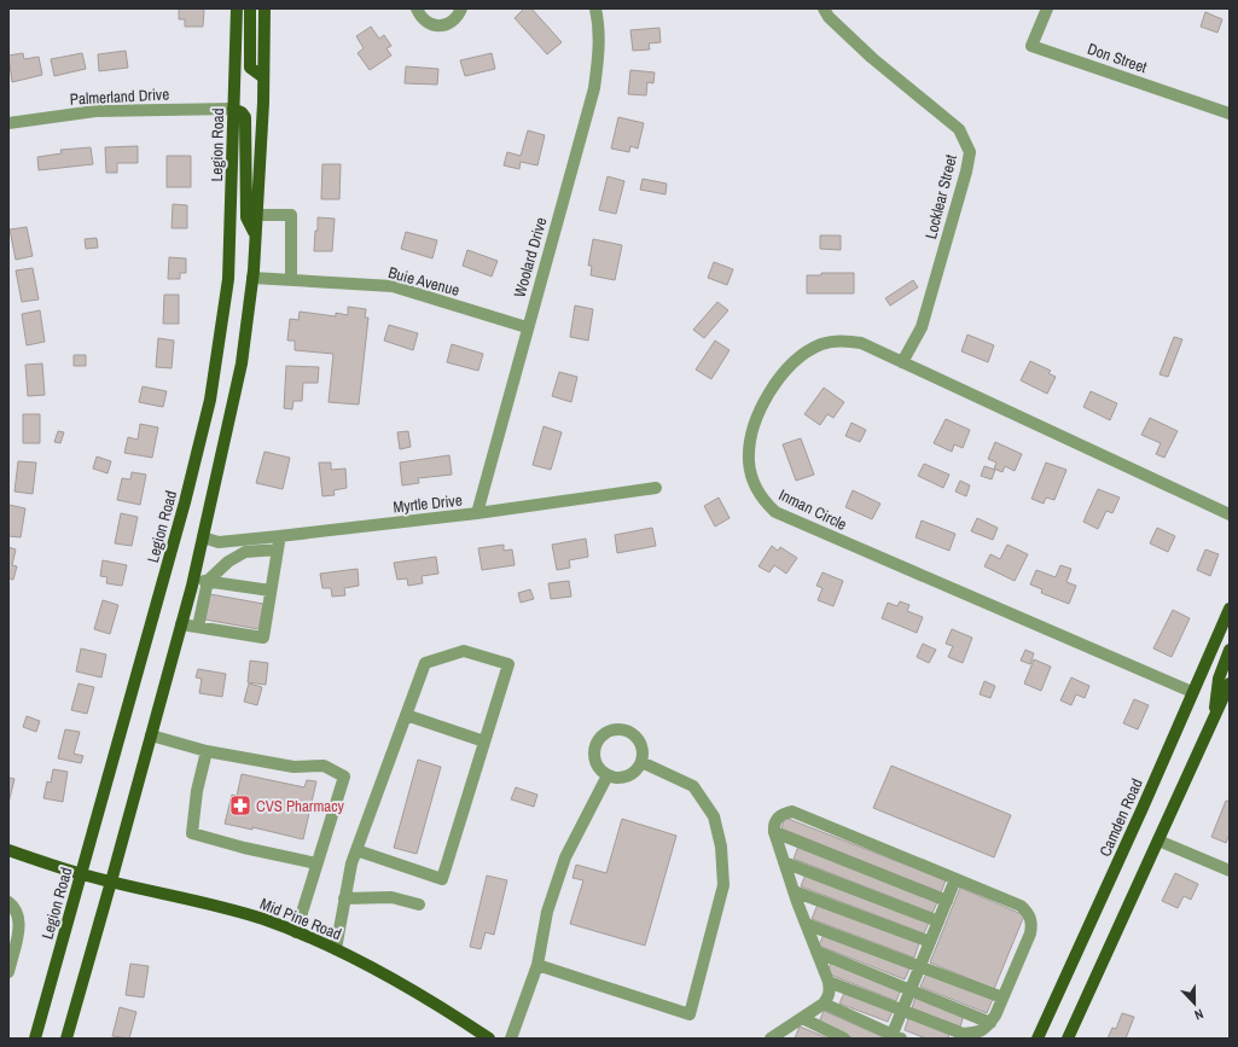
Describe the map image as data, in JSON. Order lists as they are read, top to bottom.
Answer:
{
  "streets": {
    "main road": ["Legion Road", "Camden Road", "Mid Pine Road"],
    "street": [
      "Don Street",
      "Palmerland Drive",
      "Locklear Street",
      "Woolard Drive",
      "Buie Avenue",
      "Myrtle Drive",
      "Inman Circle"
    ]
  },
  "crossings": [
    ["Palmerland Drive", "Legion Road"],
    ["Legion Road", "Mid Pine Road"],
    ["Locklear Street", "Inman Circle"],
    ["Woolard Drive", "Buie Avenue"],
    ["Woolard Drive", "Myrtle Drive"],
    ["Inman Circle", "Camden Road"]
  ],
  "places": {
    "pharmacy": ["CVS Pharmacy"]
  },
  "north": "bottom"
}
